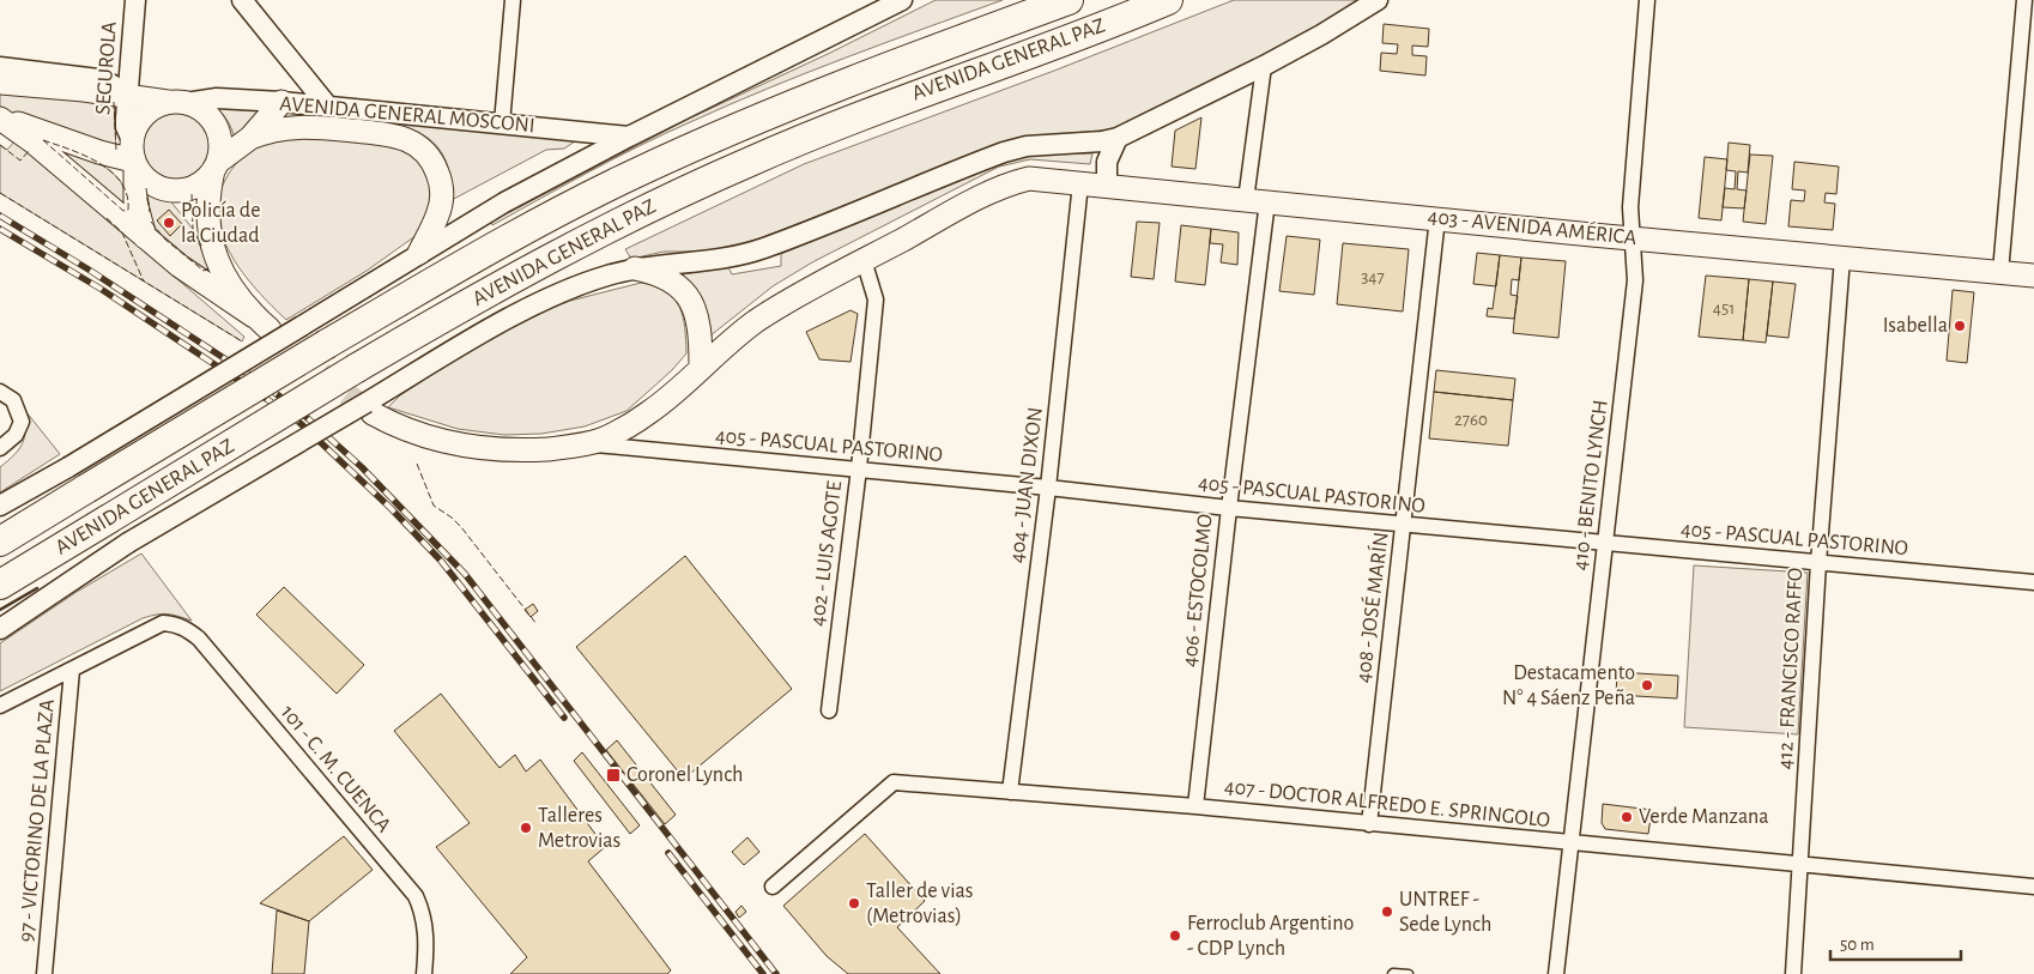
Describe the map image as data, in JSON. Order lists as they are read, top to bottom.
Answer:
{
  "streets": {
    "highway": ["AVENIDA GENERAL PAZ"],
    "main road": ["AVENIDA GENERAL MOSCONI", "403 - AVENIDA AMÉRICA"],
    "street": [
      "SEGUROLA",
      "405 - PASCUAL PASTORINO",
      "404 - JUAN DIXON",
      "410 - BENITO LYNCH",
      "402 - LUIS AGOTE",
      "406 - ESTOCOLMO",
      "408 - JOSÉ MARÍN",
      "412 - FRANCISCO RAFFO",
      "101 - C. M. CUENCA",
      "407 - DOCTOR ALFREDO E. SPRINGOLO",
      "97 - VICTORINO DE LA PLAZA"
    ]
  },
  "crossings": [
    ["AVENIDA GENERAL PAZ", "406 - ESTOCOLMO"],
    ["SEGUROLA", "AVENIDA GENERAL MOSCONI"],
    ["403 - AVENIDA AMÉRICA", "404 - JUAN DIXON"],
    ["403 - AVENIDA AMÉRICA", "410 - BENITO LYNCH"],
    ["403 - AVENIDA AMÉRICA", "402 - LUIS AGOTE"],
    ["403 - AVENIDA AMÉRICA", "406 - ESTOCOLMO"],
    ["403 - AVENIDA AMÉRICA", "408 - JOSÉ MARÍN"],
    ["403 - AVENIDA AMÉRICA", "412 - FRANCISCO RAFFO"],
    ["405 - PASCUAL PASTORINO", "404 - JUAN DIXON"],
    ["405 - PASCUAL PASTORINO", "410 - BENITO LYNCH"],
    ["405 - PASCUAL PASTORINO", "402 - LUIS AGOTE"],
    ["405 - PASCUAL PASTORINO", "406 - ESTOCOLMO"],
    ["405 - PASCUAL PASTORINO", "408 - JOSÉ MARÍN"],
    ["405 - PASCUAL PASTORINO", "412 - FRANCISCO RAFFO"],
    ["404 - JUAN DIXON", "407 - DOCTOR ALFREDO E. SPRINGOLO"],
    ["410 - BENITO LYNCH", "407 - DOCTOR ALFREDO E. SPRINGOLO"],
    ["406 - ESTOCOLMO", "407 - DOCTOR ALFREDO E. SPRINGOLO"],
    ["408 - JOSÉ MARÍN", "407 - DOCTOR ALFREDO E. SPRINGOLO"],
    ["412 - FRANCISCO RAFFO", "407 - DOCTOR ALFREDO E. SPRINGOLO"],
    ["101 - C. M. CUENCA", "97 - VICTORINO DE LA PLAZA"]
  ],
  "places": {
    "other": [
      "Policía de la Ciudad",
      "Isabella",
      "Destacamento N° 4 Sáenz Peña",
      "Verde Manzana",
      "Talleres Metrovias",
      "Taller de vias (Metrovias)",
      "UNTREF - Sede Lynch",
      "Ferroclub Argentino - CDP Lynch"
    ],
    "transit": ["Coronel Lynch"]
  },
  "house_numbers": ["347", "451", "2760"],
  "scale_bar": "50 m"
}
